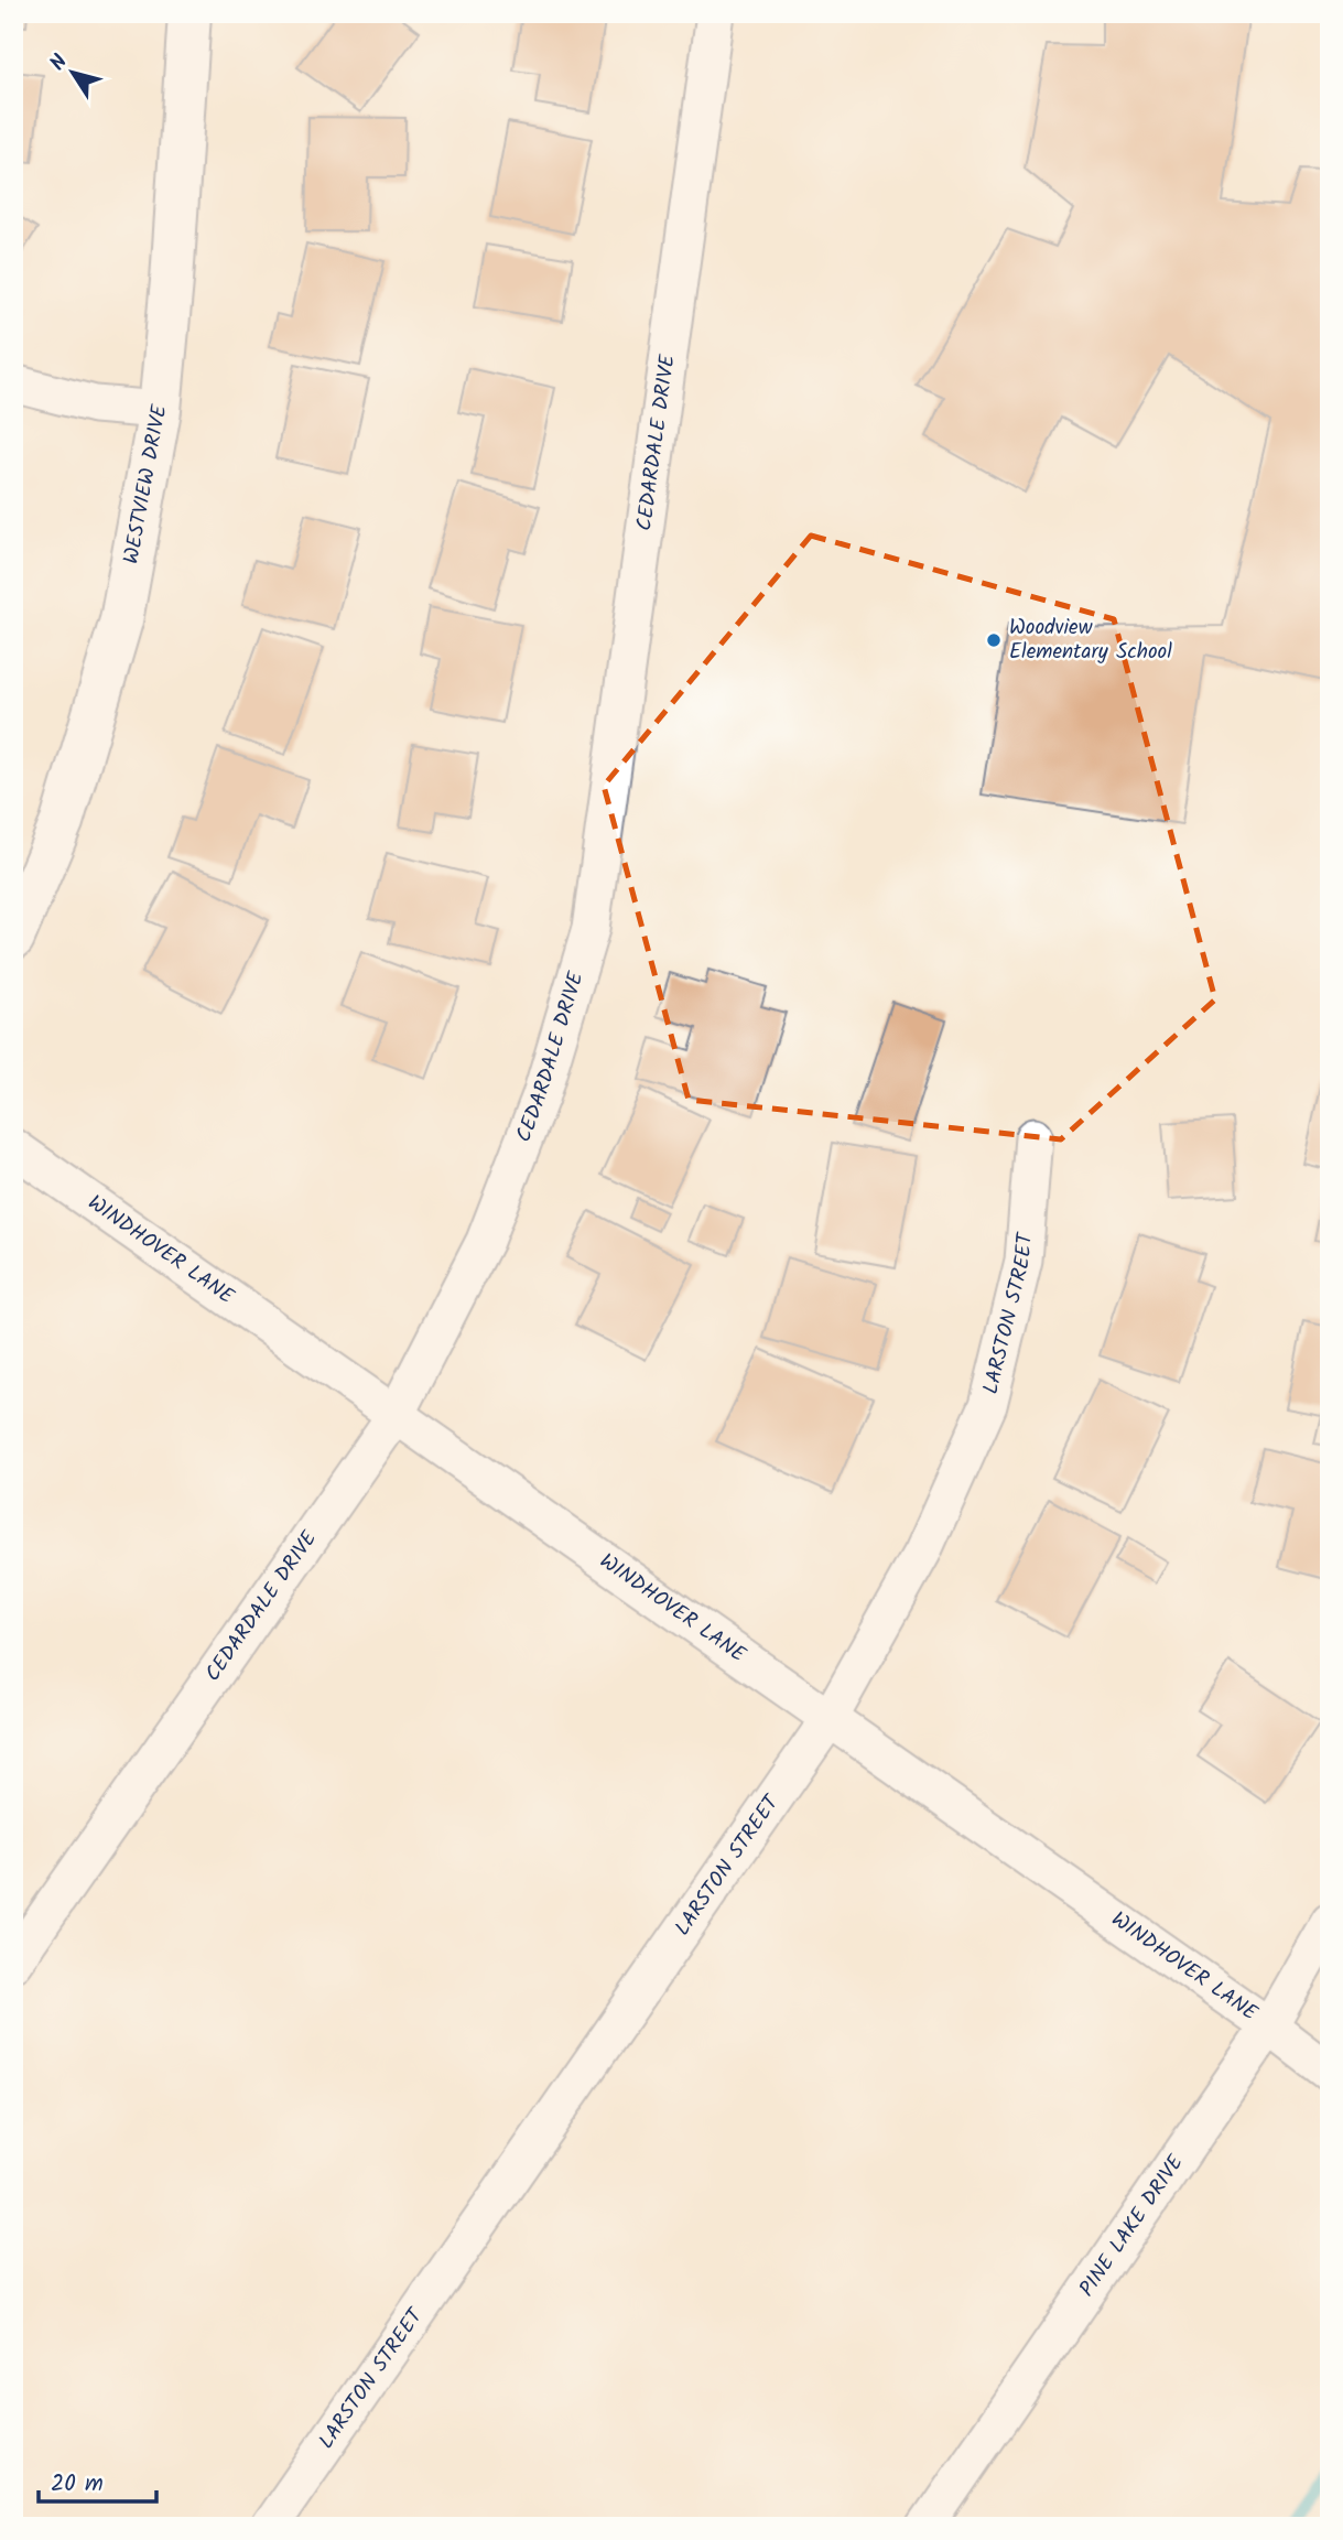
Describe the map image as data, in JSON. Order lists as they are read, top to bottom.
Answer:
{
  "streets": {
    "main road": ["WESTVIEW DRIVE"],
    "street": [
      "CEDARDALE DRIVE",
      "WINDHOVER LANE",
      "LARSTON STREET",
      "PINE LAKE DRIVE"
    ]
  },
  "crossings": [
    ["CEDARDALE DRIVE", "WINDHOVER LANE"],
    ["WINDHOVER LANE", "LARSTON STREET"],
    ["WINDHOVER LANE", "PINE LAKE DRIVE"]
  ],
  "places": ["Woodview Elementary School"],
  "scale_bar": "20 m",
  "north": "top left"
}
